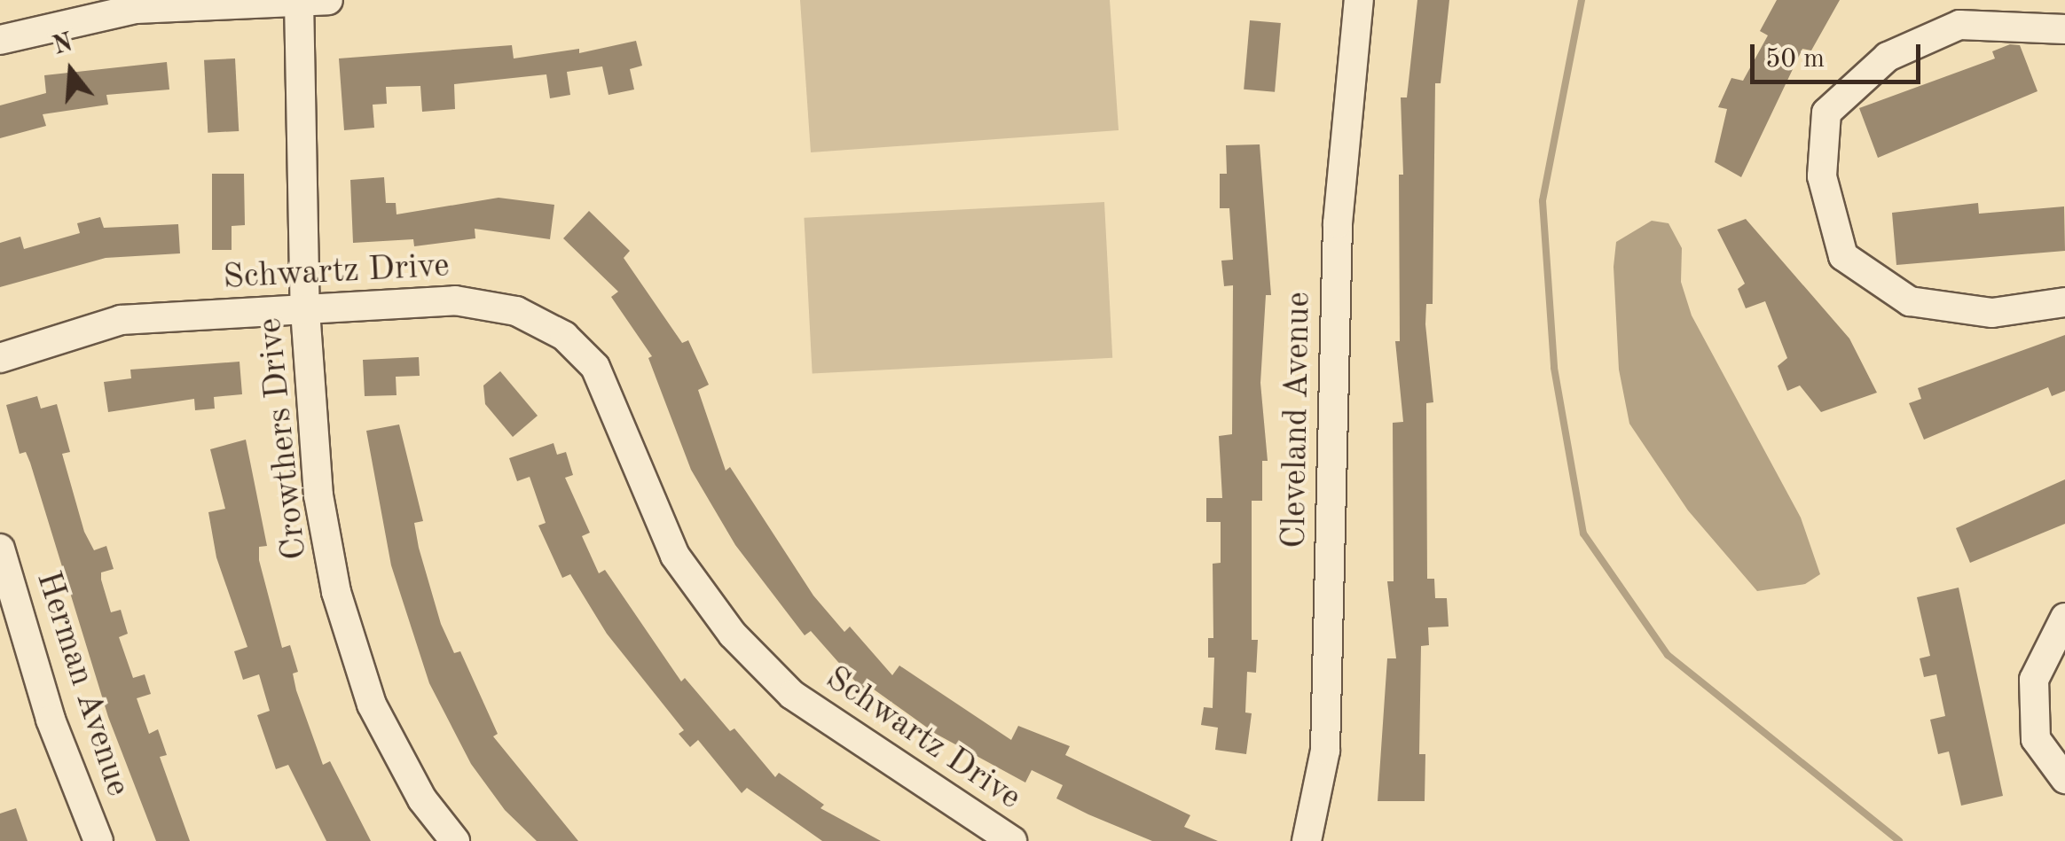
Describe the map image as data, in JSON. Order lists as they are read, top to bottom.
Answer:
{
  "streets": {
    "street": [
      "Schwartz Drive",
      "Cleveland Avenue",
      "Crowthers Drive",
      "Herman Avenue"
    ]
  },
  "crossings": [
    ["Schwartz Drive", "Crowthers Drive"]
  ],
  "scale_bar": "50 m",
  "north": "top"
}
